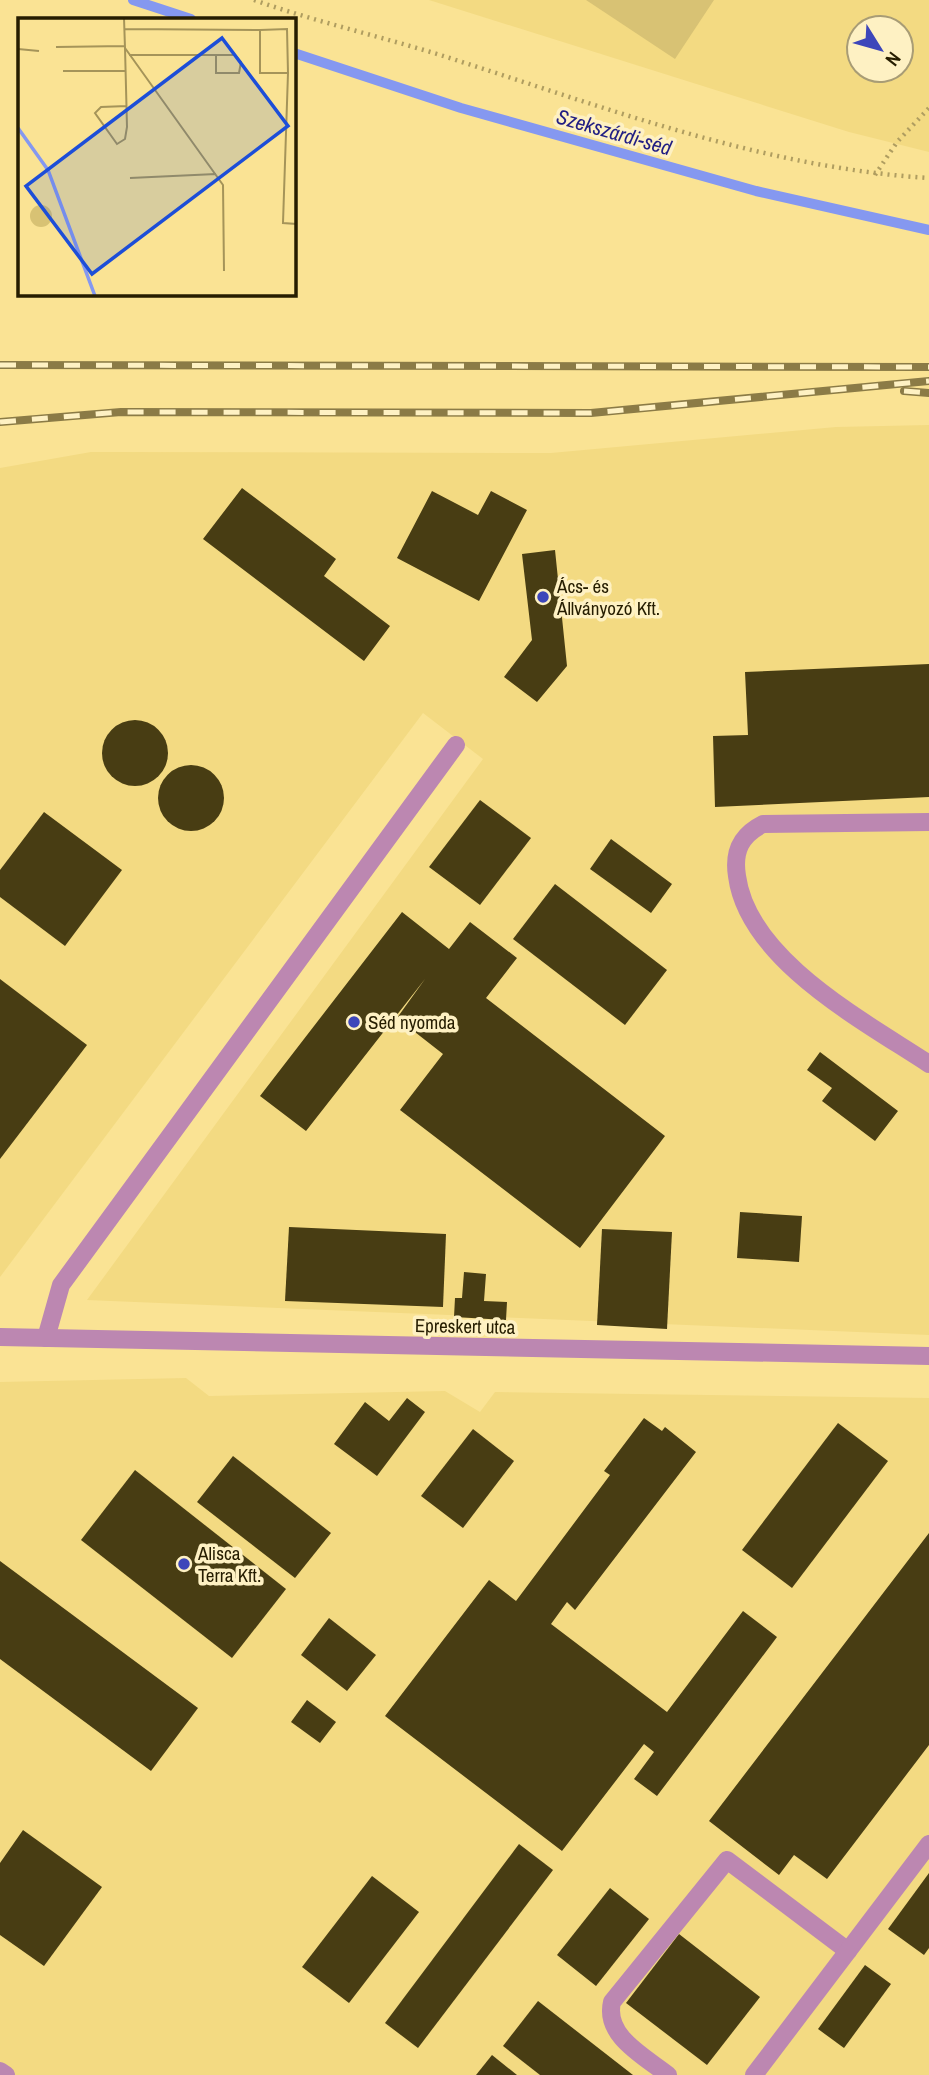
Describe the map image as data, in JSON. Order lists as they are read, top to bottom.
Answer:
{
  "streets": {
    "street": ["Epreskert utca"]
  },
  "water": ["Szekszárdi-séd"],
  "places": ["Ács- és Állványozó Kft.", "Séd nyomda", "Alisca Terra Kft."],
  "north": "bottom right"
}
